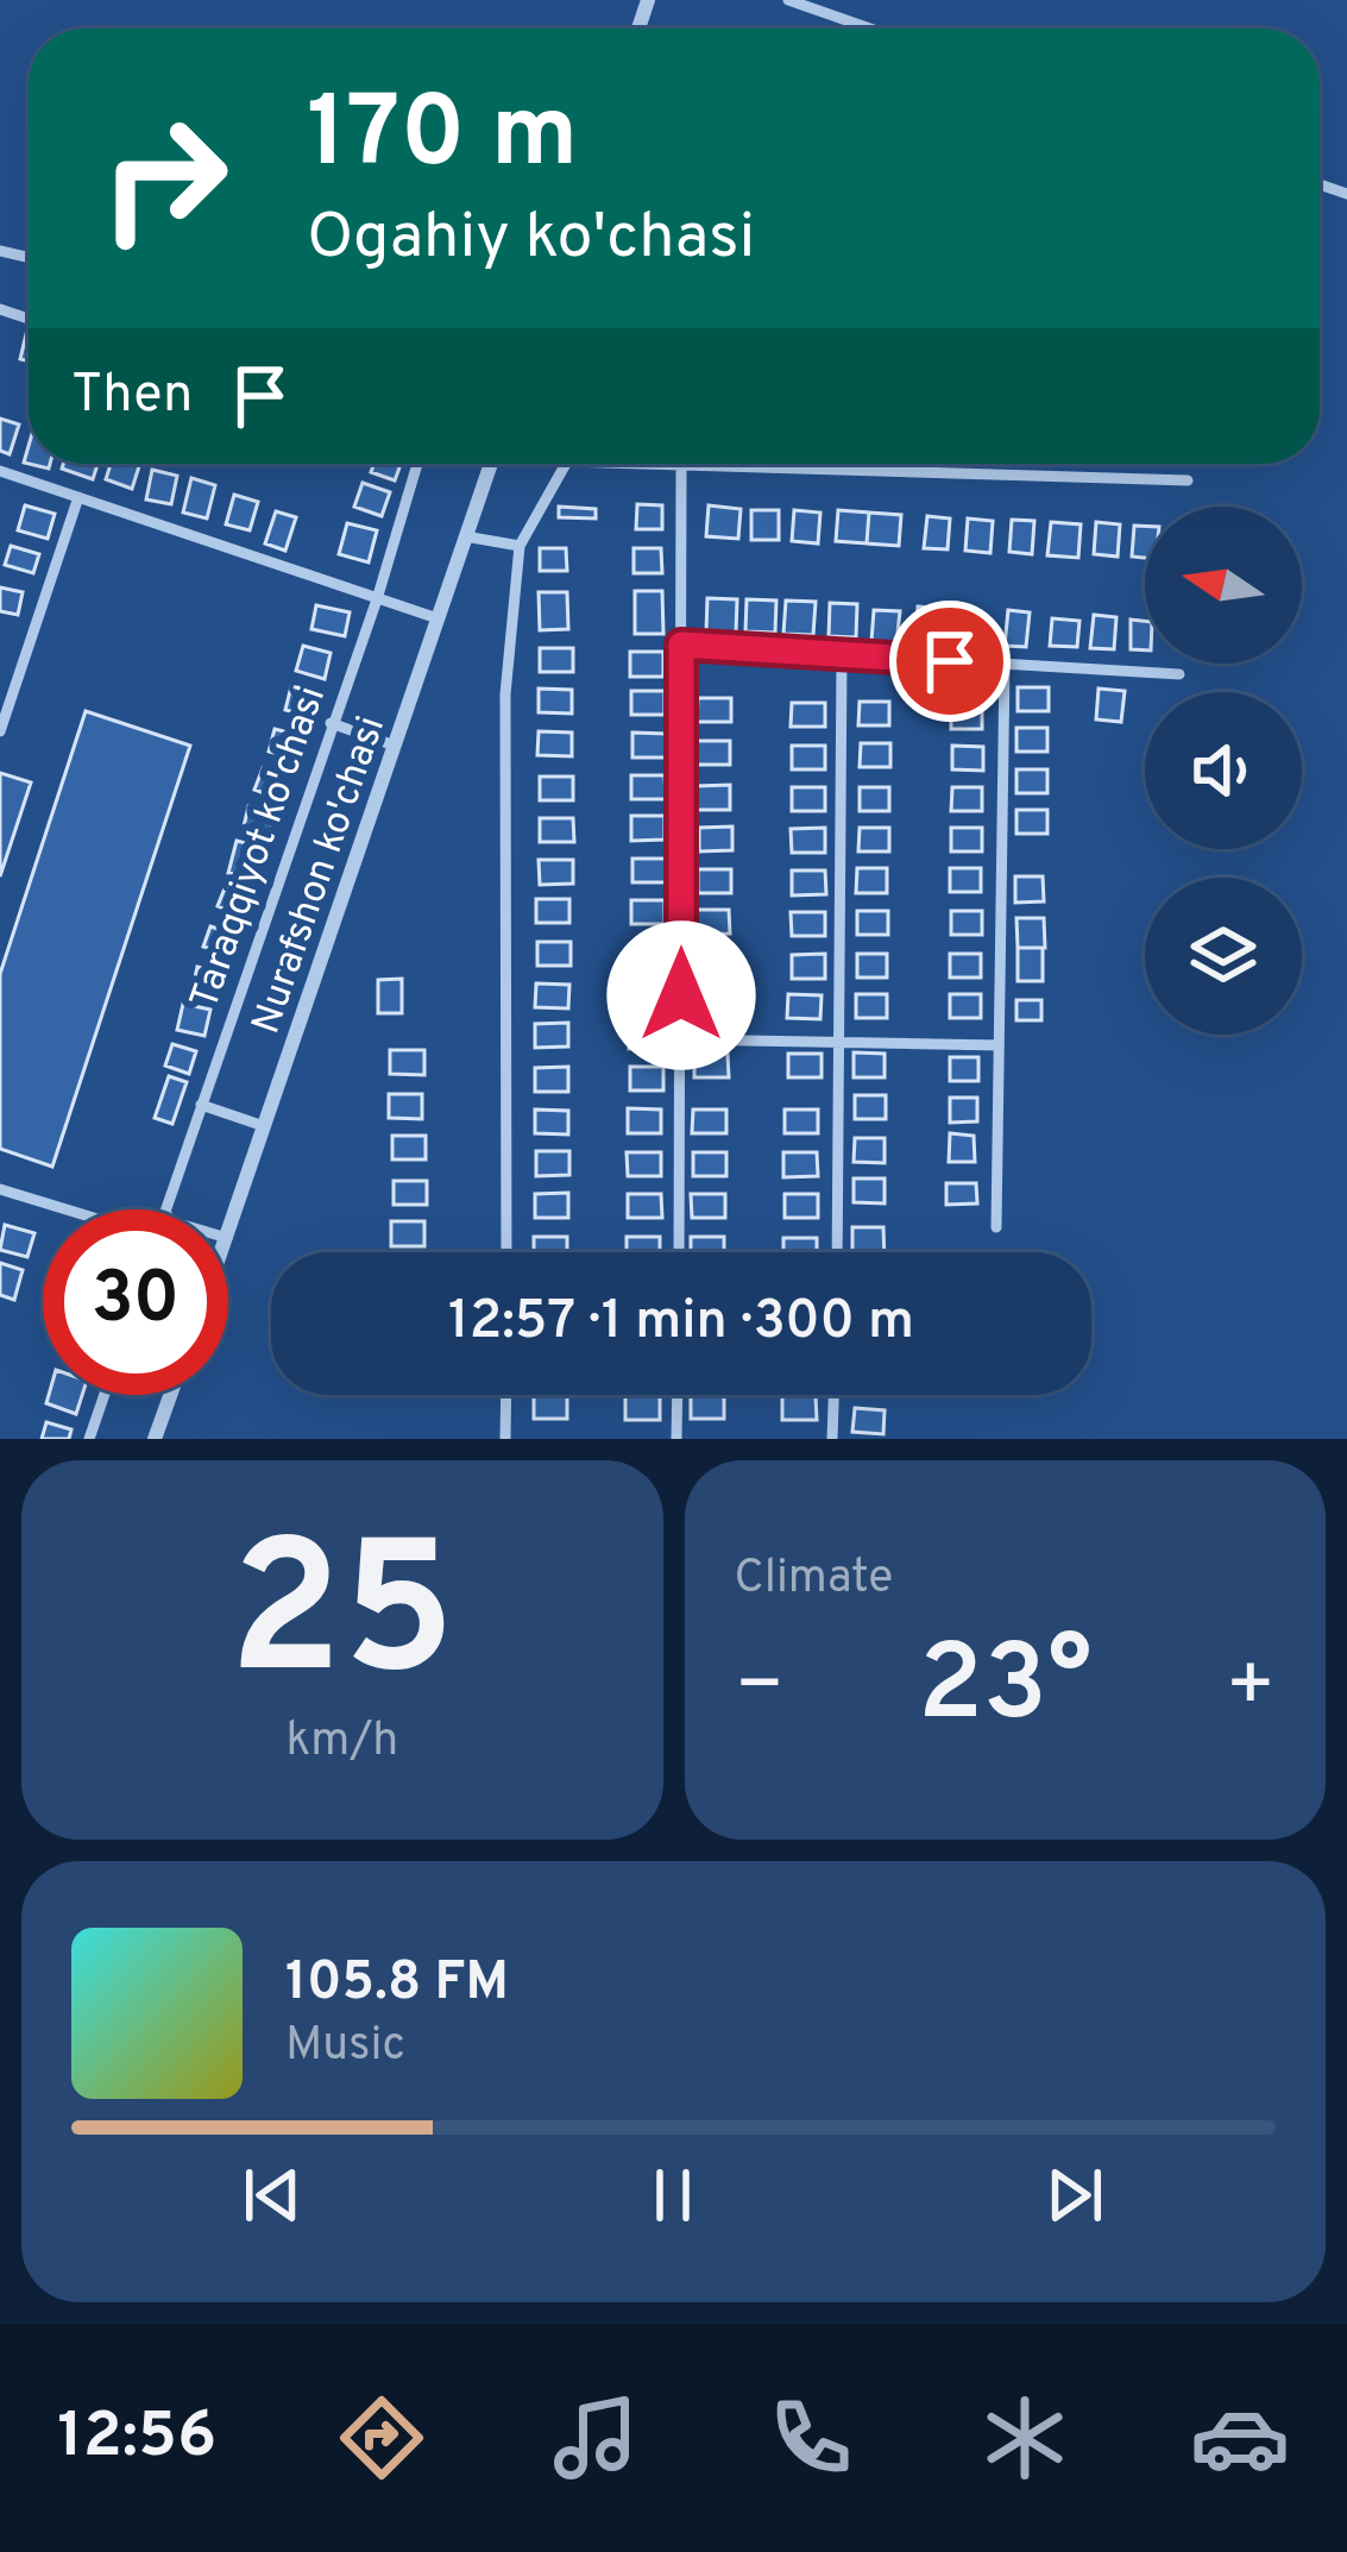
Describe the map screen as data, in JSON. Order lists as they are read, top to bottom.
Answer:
{
  "streets": {
    "street": ["Taraqqiyot ko'chasi", "Nurafshon ko'chasi"]
  },
  "north": "left",
  "page": {
    "turn": ["170 m", "Ogahiy ko'chasi"],
    "then": "Then",
    "limit": "30",
    "trip": "12:57 · 1 min · 300 m",
    "tile": [
      ["25", "km/h"],
      "Climate"
    ],
    "heat": ["−", "23°", "+"],
    "song": ["105.8 FM", "Music"],
    "tabs": "12:56"
  }
}
